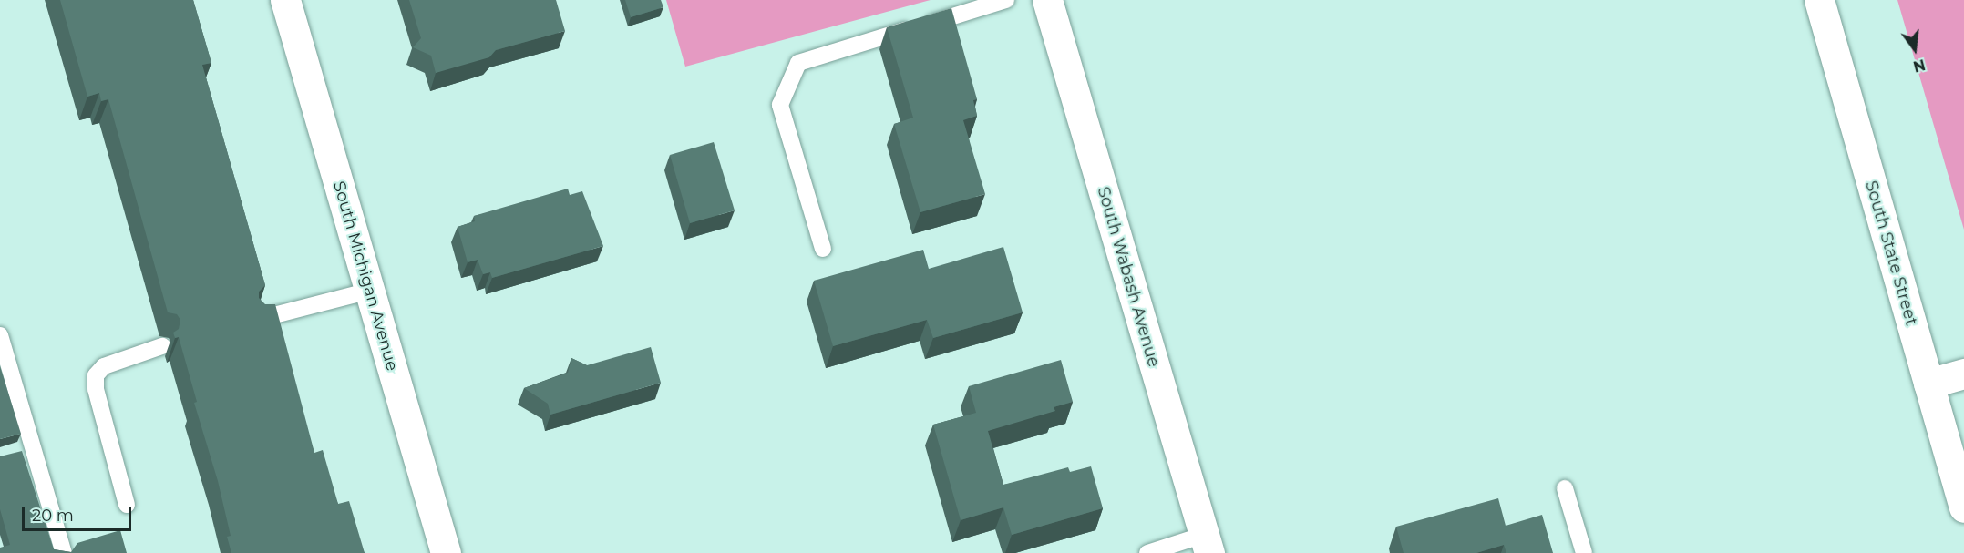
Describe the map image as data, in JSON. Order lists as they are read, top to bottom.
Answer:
{
  "streets": {
    "street": ["South State Street", "South Michigan Avenue", "South Wabash Avenue"]
  },
  "scale_bar": "20 m",
  "north": "bottom"
}
